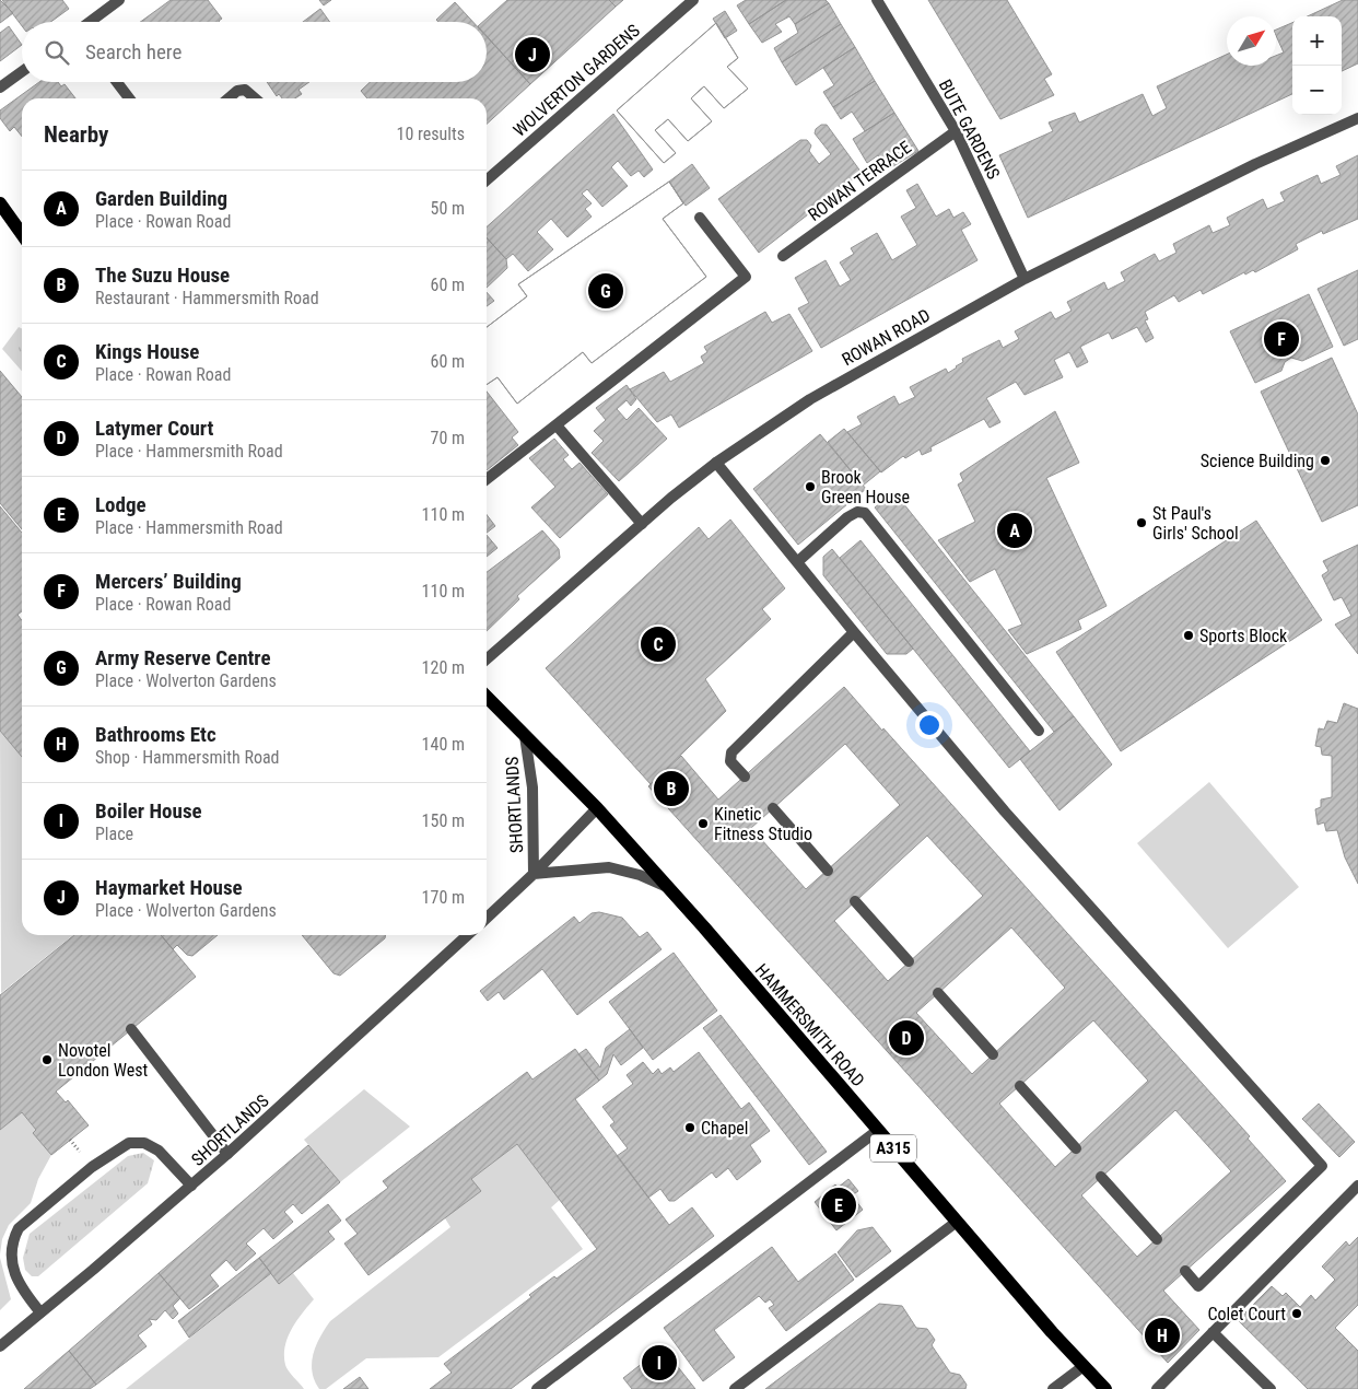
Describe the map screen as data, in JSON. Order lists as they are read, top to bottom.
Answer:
{
  "streets": {
    "main road": ["HAMMERSMITH ROAD", "A315"],
    "street": [
      "WOLVERTON GARDENS",
      "BUTE GARDENS",
      "ROWAN TERRACE",
      "ROWAN ROAD",
      "SHORTLANDS"
    ]
  },
  "crossings": [
    ["BUTE GARDENS", "ROWAN TERRACE"],
    ["BUTE GARDENS", "ROWAN ROAD"],
    ["SHORTLANDS", "HAMMERSMITH ROAD"]
  ],
  "places": [
    "Science Building",
    "Brook Green House",
    "St Paul's Girls' School",
    "Sports Block",
    "Kinetic Fitness Studio",
    "Novotel London West",
    "Chapel",
    "Colet Court"
  ],
  "north": "top right",
  "page": {
    "map_buttons": ["+", "−"],
    "search": "Search here",
    "pins": [
      "J",
      "G",
      "F",
      "A",
      "C",
      "B",
      "D",
      "E",
      "H",
      "I"
    ],
    "heading": ["Nearby", "10 results"],
    "list": [
      {
        "mark": "A",
        "name": "Garden Building",
        "note": "Place · Rowan Road",
        "value": "50 m"
      },
      {
        "mark": "B",
        "name": "The Suzu House",
        "note": "Restaurant · Hammersmith Road",
        "value": "60 m"
      },
      {
        "mark": "C",
        "name": "Kings House",
        "note": "Place · Rowan Road",
        "value": "60 m"
      },
      {
        "mark": "D",
        "name": "Latymer Court",
        "note": "Place · Hammersmith Road",
        "value": "70 m"
      },
      {
        "mark": "E",
        "name": "Lodge",
        "note": "Place · Hammersmith Road",
        "value": "110 m"
      },
      {
        "mark": "F",
        "name": "Mercers’ Building",
        "note": "Place · Rowan Road",
        "value": "110 m"
      },
      {
        "mark": "G",
        "name": "Army Reserve Centre",
        "note": "Place · Wolverton Gardens",
        "value": "120 m"
      },
      {
        "mark": "H",
        "name": "Bathrooms Etc",
        "note": "Shop · Hammersmith Road",
        "value": "140 m"
      },
      {
        "mark": "I",
        "name": "Boiler House",
        "note": "Place",
        "value": "150 m"
      },
      {
        "mark": "J",
        "name": "Haymarket House",
        "note": "Place · Wolverton Gardens",
        "value": "170 m"
      }
    ]
  }
}
